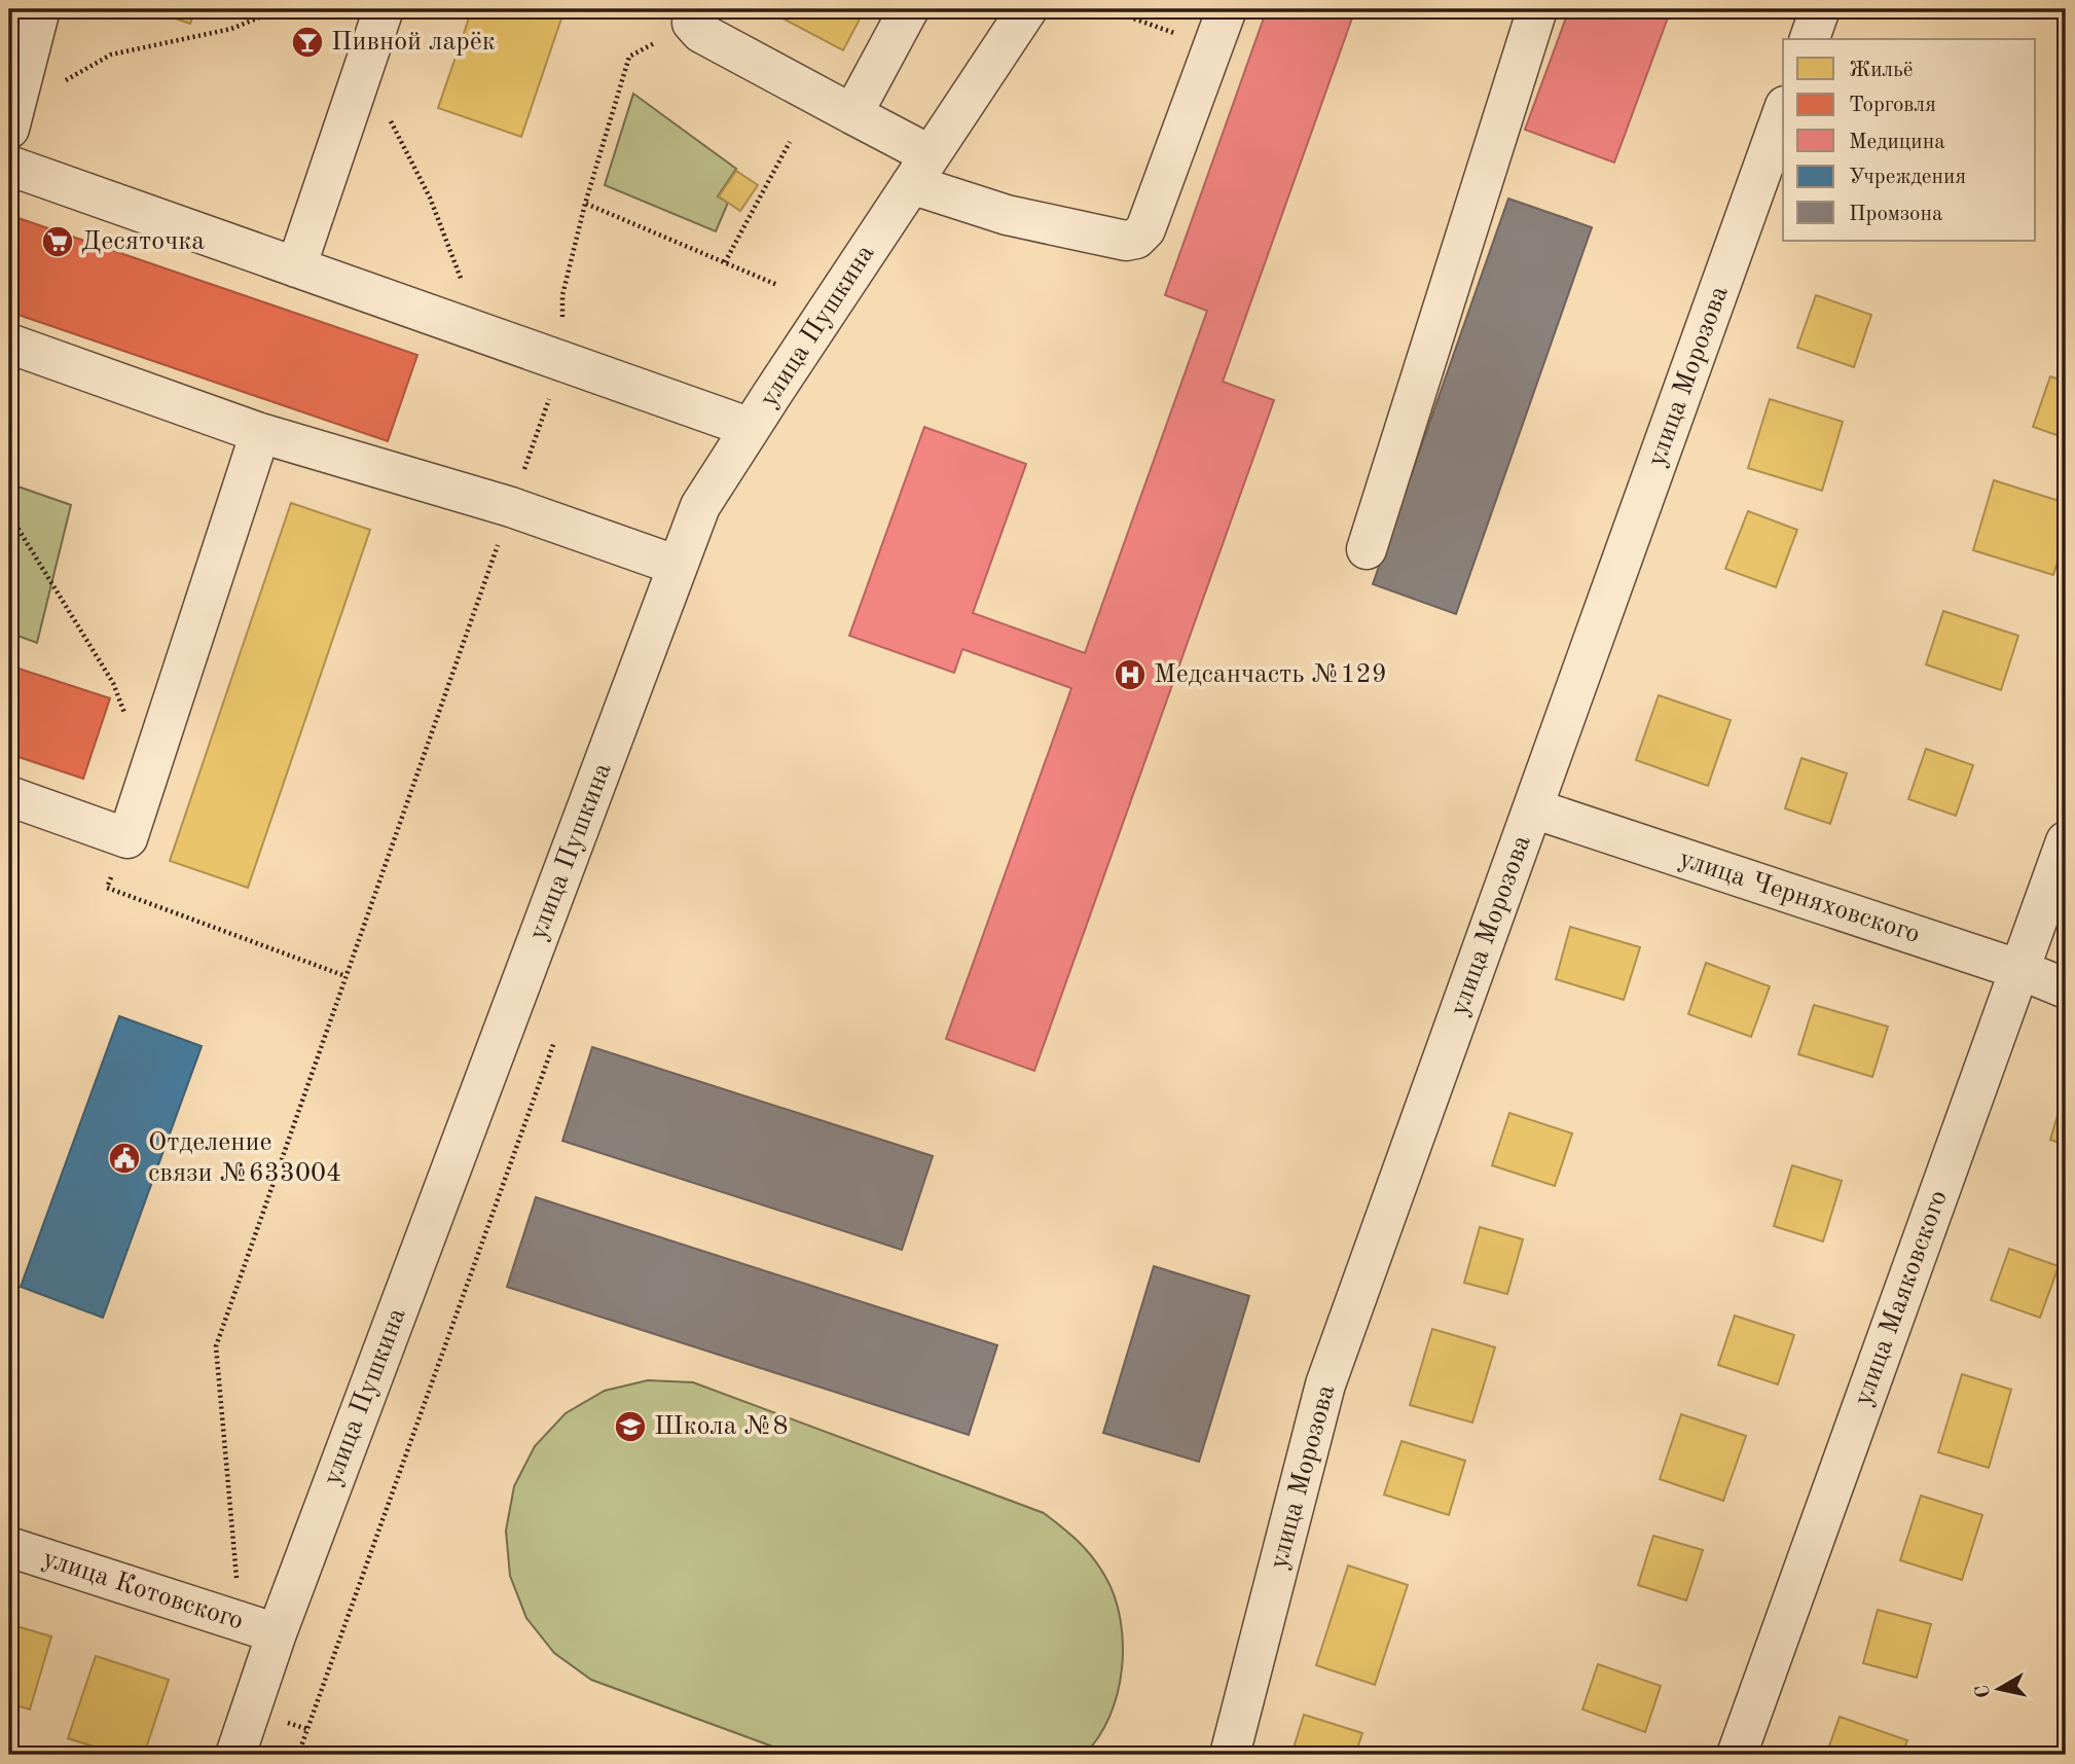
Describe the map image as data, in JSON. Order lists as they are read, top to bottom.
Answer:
{
  "streets": {
    "street": [
      "улица Пушкина",
      "улица Морозова",
      "улица Черняховского",
      "улица Маяковского",
      "улица Котовского"
    ]
  },
  "crossings": [
    ["улица Пушкина", "улица Котовского"],
    ["улица Морозова", "улица Черняховского"],
    ["улица Черняховского", "улица Маяковского"]
  ],
  "places": {
    "bar": ["Пивной ларёк"],
    "supermarket": ["Десяточка"],
    "hospital": ["Медсанчасть №129"],
    "public building": ["Отделение связи №633004"],
    "school or university": ["Школа №8"]
  },
  "legend": [
    "Жильё",
    "Торговля",
    "Медицина",
    "Учреждения",
    "Промзона"
  ],
  "north": "left"
}
